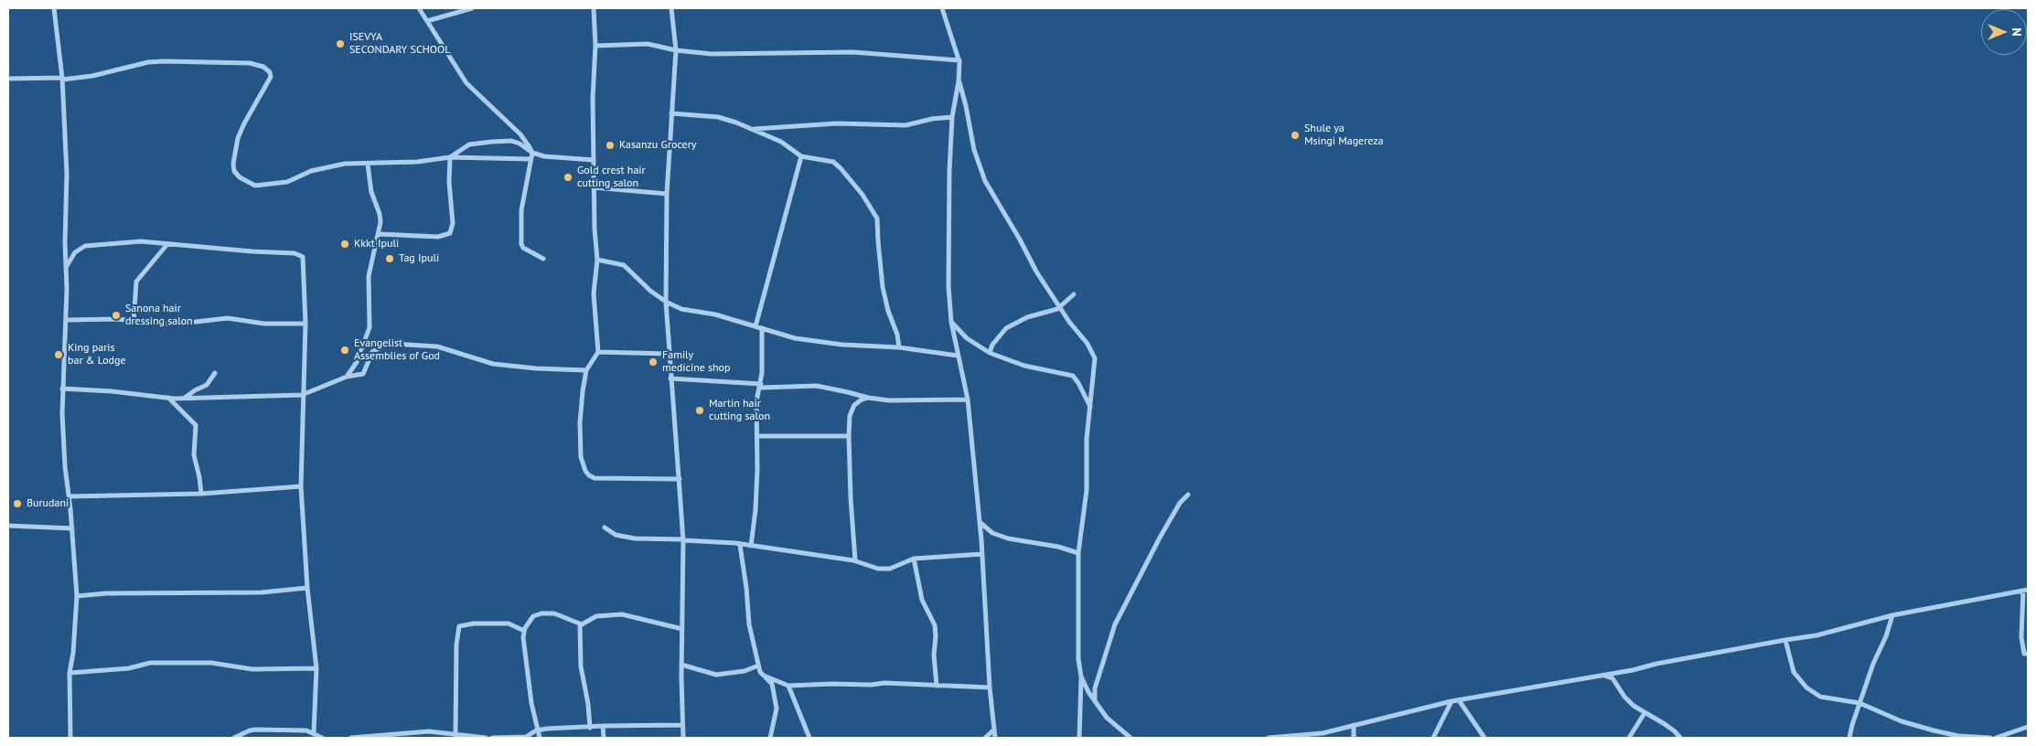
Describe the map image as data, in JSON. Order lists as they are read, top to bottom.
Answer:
{
  "places": [
    "ISEVYA SECONDARY SCHOOL",
    "Shule ya Msingi Magereza",
    "Kasanzu Grocery",
    "Gold crest hair cutting salon",
    "Kkkt Ipuli",
    "Tag Ipuli",
    "Sanona hair dressing salon",
    "Evangelist Assemblies of God",
    "King paris bar & Lodge",
    "Family medicine shop",
    "Martin hair cutting salon",
    "Burudani"
  ],
  "north": "right"
}
